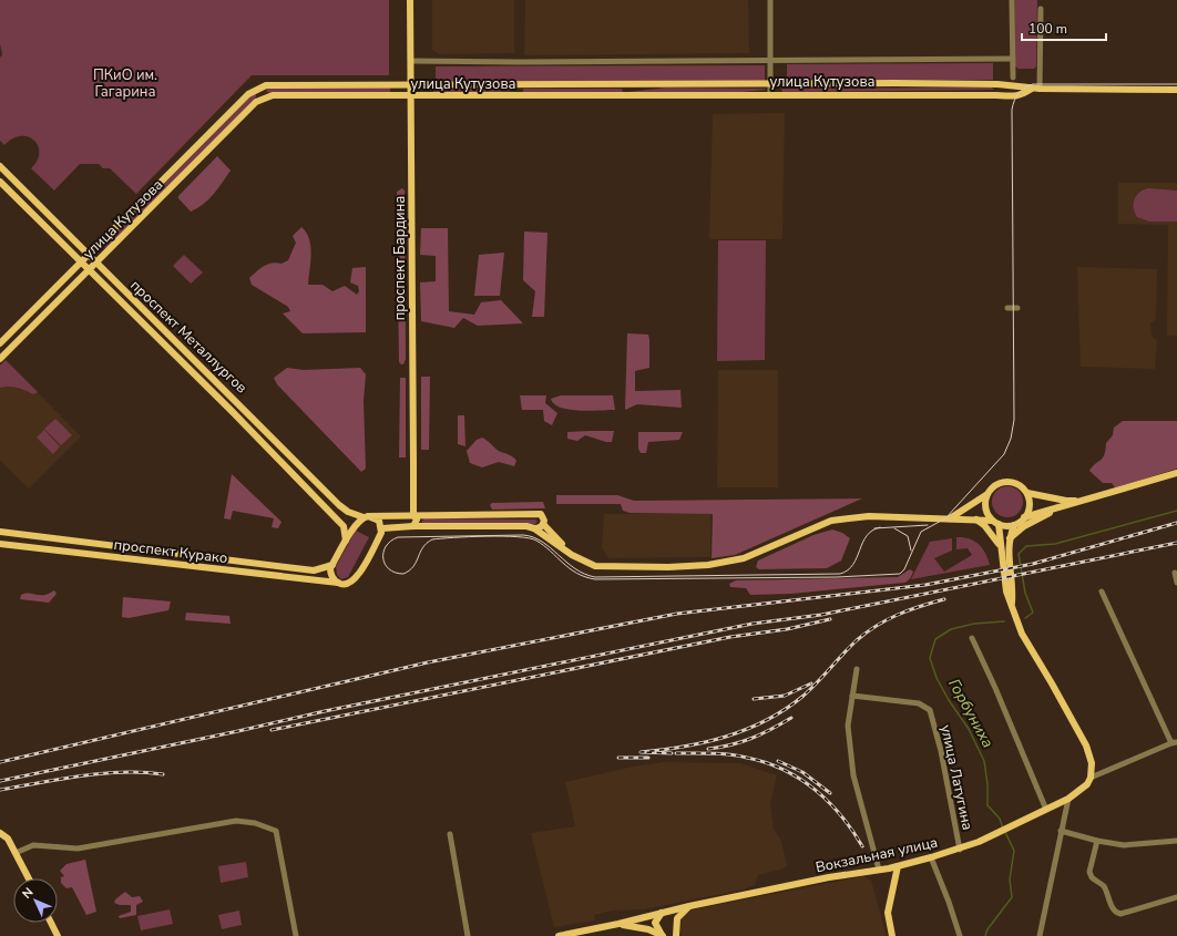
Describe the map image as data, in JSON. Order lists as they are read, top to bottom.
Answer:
{
  "streets": {
    "main road": [
      "улица Кутузова",
      "проспект Бардина",
      "проспект Металлургов",
      "проспект Курако",
      "Вокзальная улица"
    ],
    "street": ["улица Латугина"]
  },
  "crossings": [
    ["улица Кутузова", "проспект Бардина"],
    ["улица Кутузова", "проспект Металлургов"],
    ["улица Латугина", "Вокзальная улица"]
  ],
  "water": ["Горбуниха"],
  "parks": ["ПКиО им. Гагарина"],
  "scale_bar": "100 m",
  "north": "top left"
}
